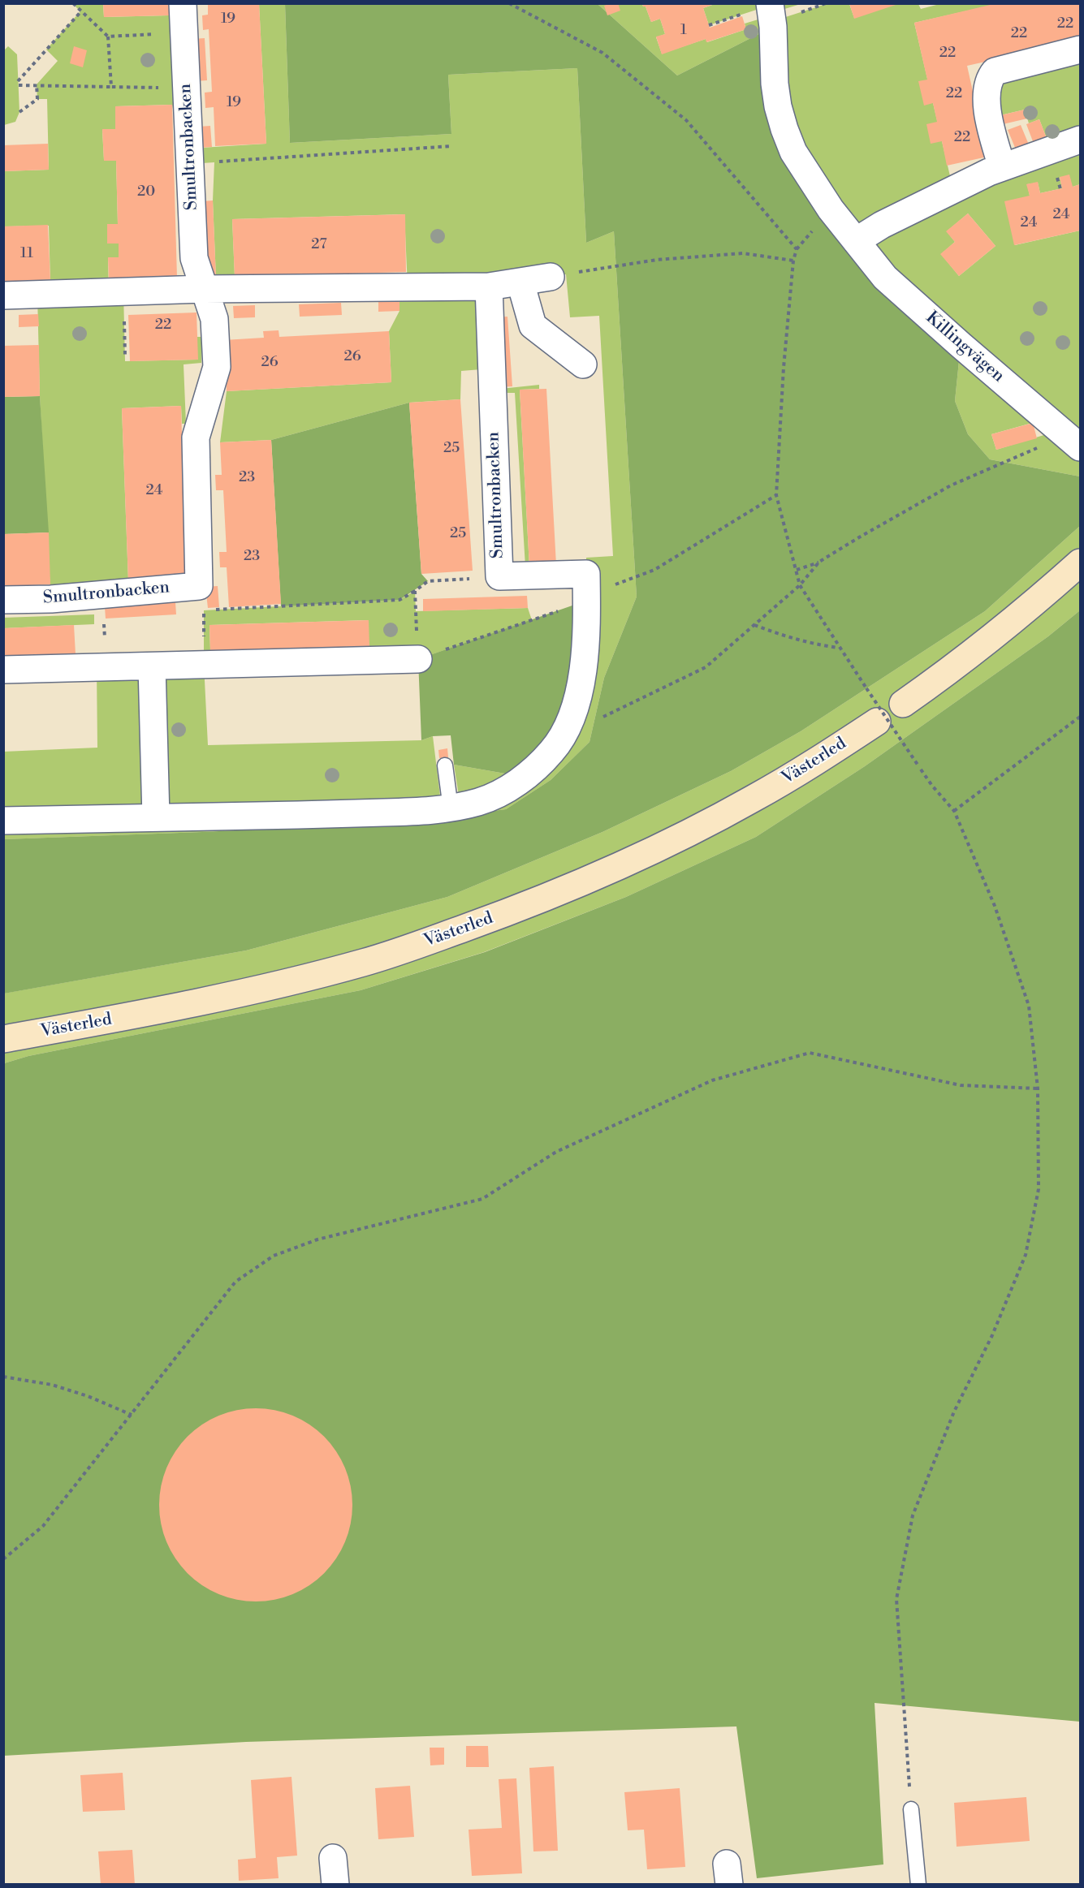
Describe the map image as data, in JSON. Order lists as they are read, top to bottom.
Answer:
{
  "streets": {
    "street": ["Smultronbacken", "Killingvägen", "Västerled"]
  },
  "house_numbers": [
    "19",
    "22",
    "1",
    "22",
    "22",
    "22",
    "19",
    "22",
    "20",
    "24",
    "24",
    "27",
    "11",
    "22",
    "26",
    "26",
    "25",
    "23",
    "24",
    "25",
    "23"
  ]
}
